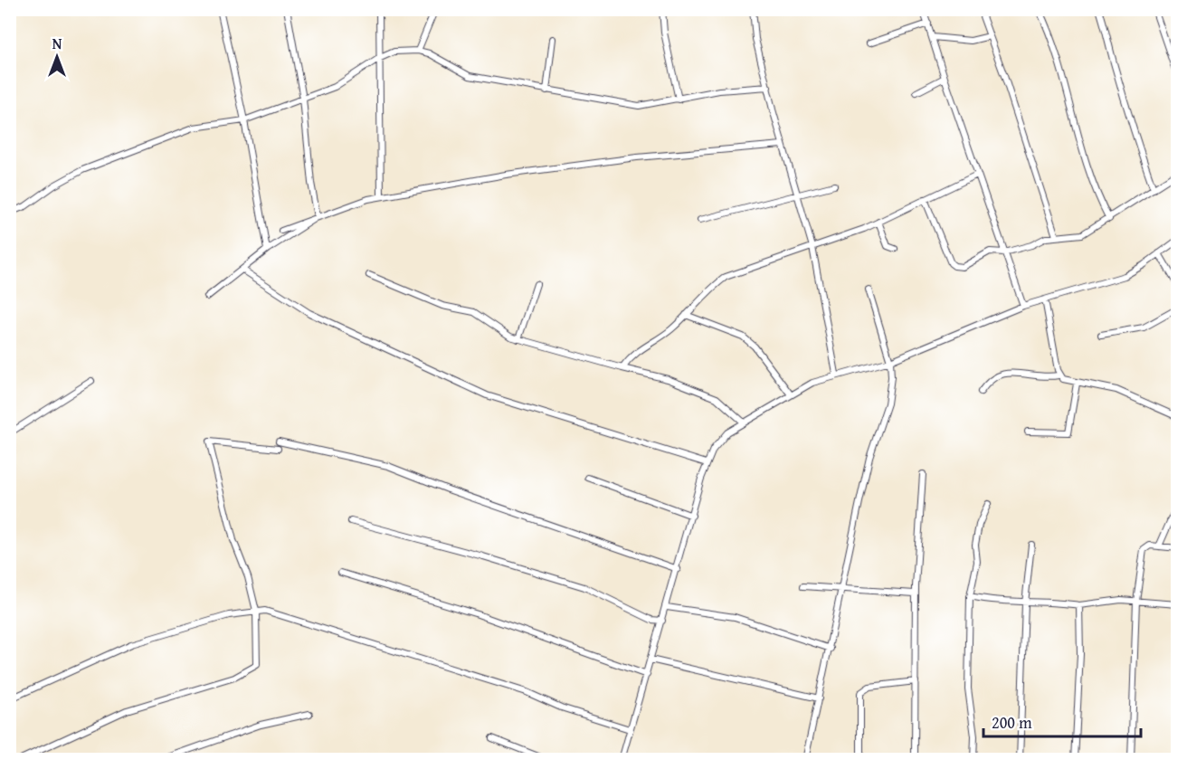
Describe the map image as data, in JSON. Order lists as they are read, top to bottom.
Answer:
{
  "scale_bar": "200 m",
  "north": "top"
}
